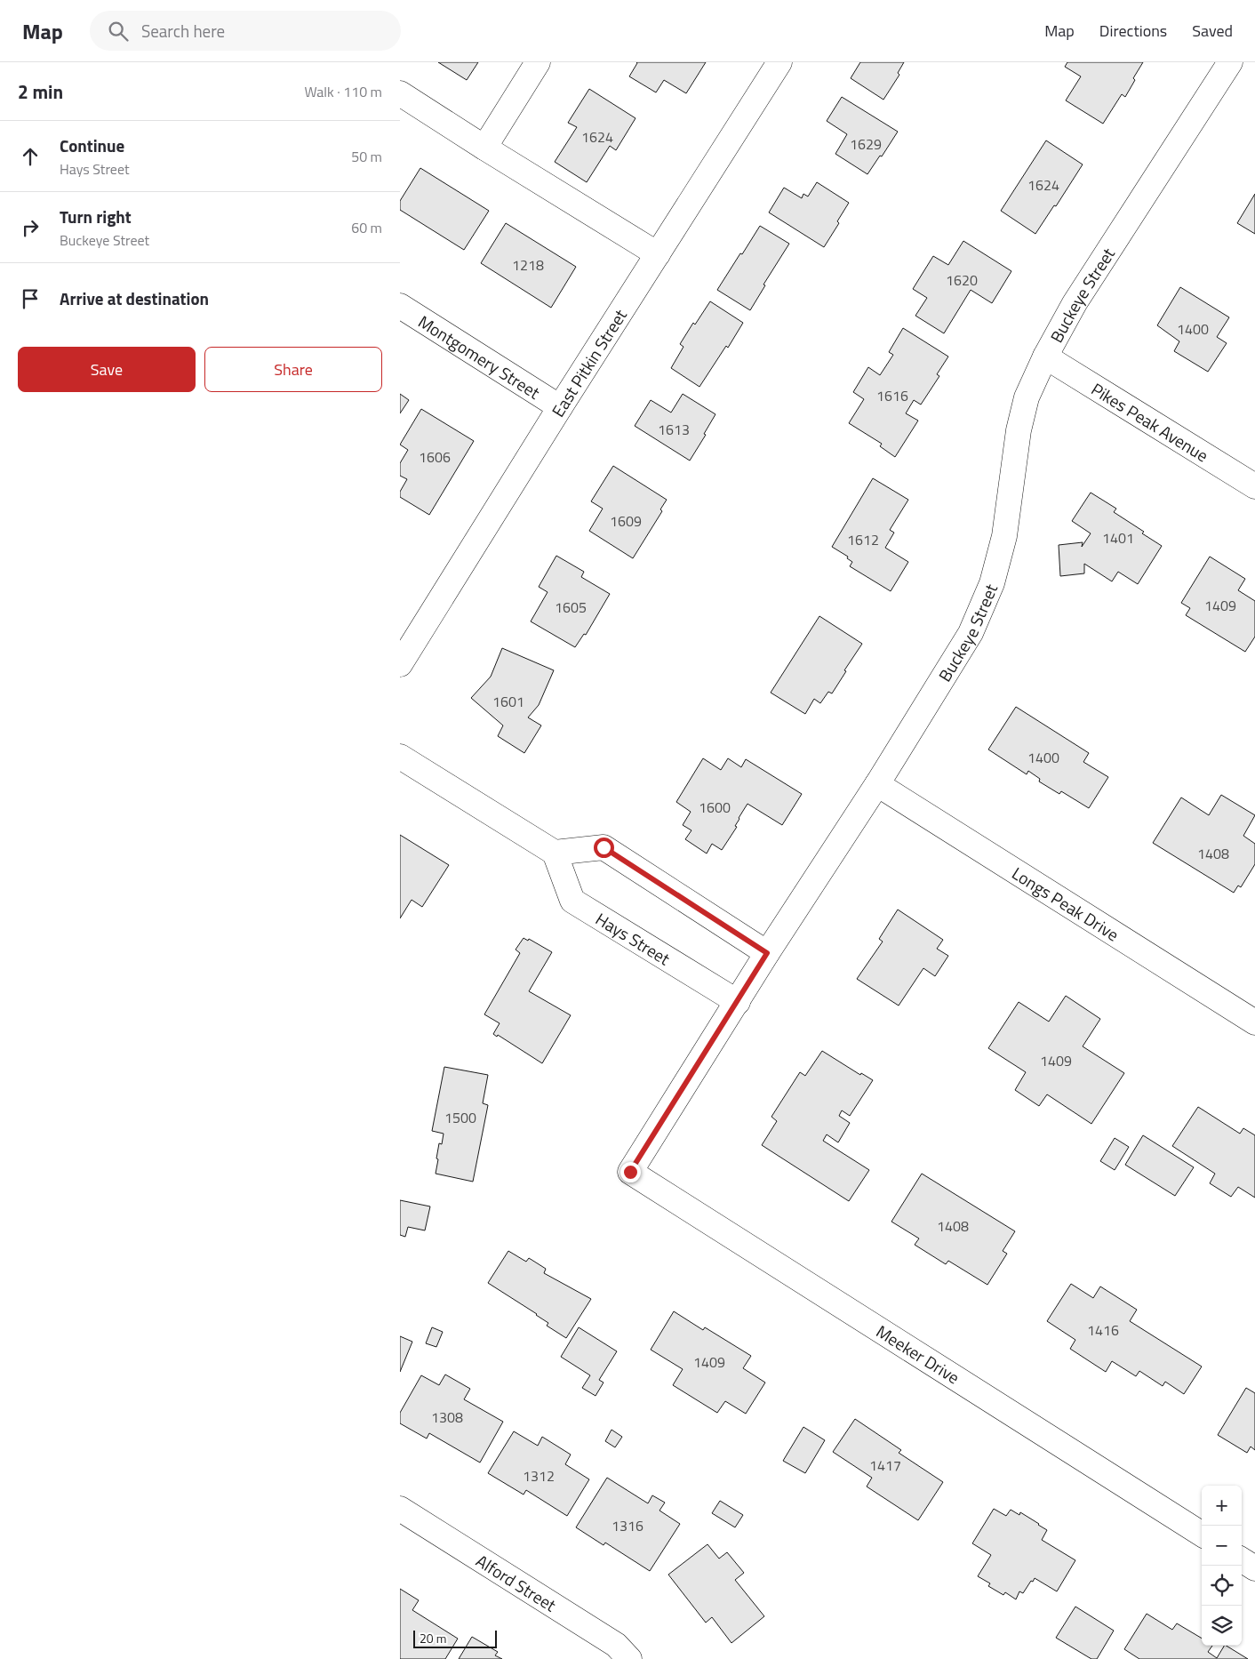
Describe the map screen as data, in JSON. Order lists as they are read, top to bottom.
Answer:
{
  "streets": {
    "street": [
      "Buckeye Street",
      "Montgomery Street",
      "East Pitkin Street",
      "Pikes Peak Avenue",
      "Longs Peak Drive",
      "Hays Street",
      "Meeker Drive",
      "Alford Street"
    ]
  },
  "crossings": [
    ["Buckeye Street", "Pikes Peak Avenue"],
    ["Buckeye Street", "Longs Peak Drive"],
    ["Buckeye Street", "Hays Street"],
    ["Buckeye Street", "Meeker Drive"],
    ["Montgomery Street", "East Pitkin Street"]
  ],
  "house_numbers": [
    "1624",
    "1629",
    "1624",
    "1218",
    "1620",
    "1400",
    "1616",
    "1613",
    "1606",
    "1609",
    "1401",
    "1612",
    "1409",
    "1605",
    "1601",
    "1400",
    "1600",
    "1408",
    "1409",
    "1500",
    "1408",
    "1416",
    "1409",
    "1308",
    "1417",
    "1312",
    "1316"
  ],
  "scale_bar": "20 m",
  "page": {
    "header": "Map",
    "search": "Search here",
    "nav": ["Map", "Directions", "Saved"],
    "heading": ["2 min", "Walk · 110 m"],
    "list": [
      ["Continue", "Hays Street", "50 m"],
      ["Turn right", "Buckeye Street", "60 m"],
      "Arrive at destination"
    ],
    "buttons": ["Save", "Share"],
    "map_buttons": ["+", "−"],
    "scale": "20 m"
  }
}
